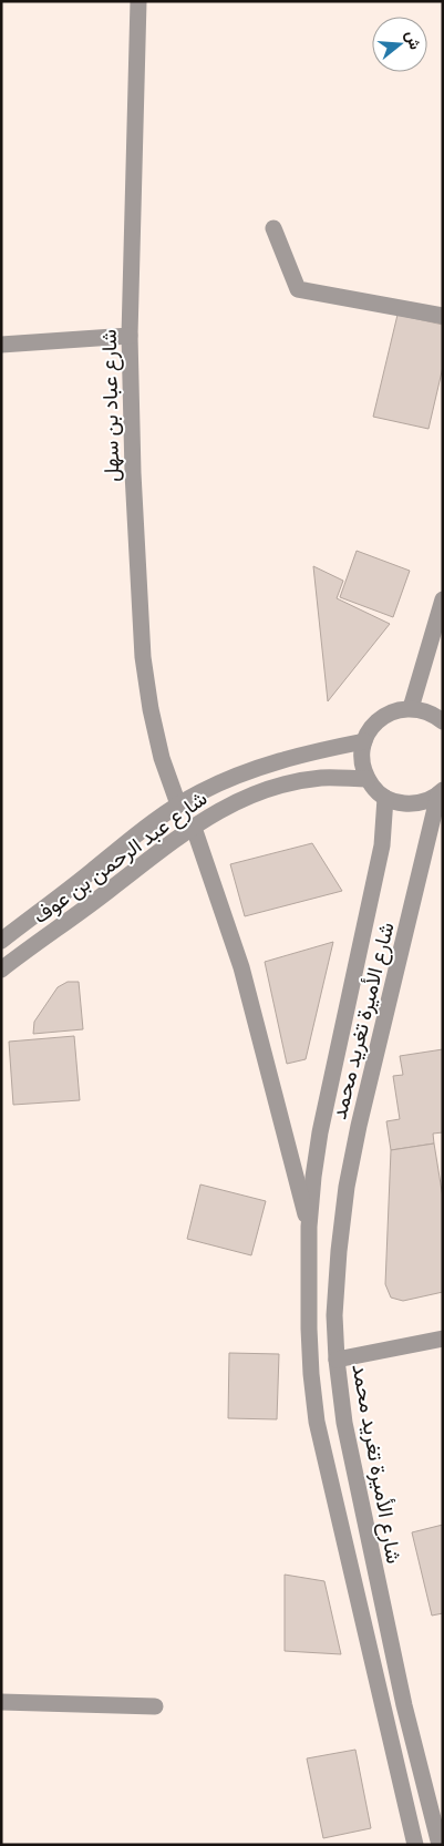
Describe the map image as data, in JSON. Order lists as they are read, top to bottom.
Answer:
{
  "streets": {
    "street": ["شارع عباد بن سهل", "شارع عبد الرحمن بن عوف", "شارع الأميرة تغريد محمد"]
  },
  "crossings": [
    ["شارع عباد بن سهل", "شارع عبد الرحمن بن عوف"]
  ],
  "north": "right"
}
